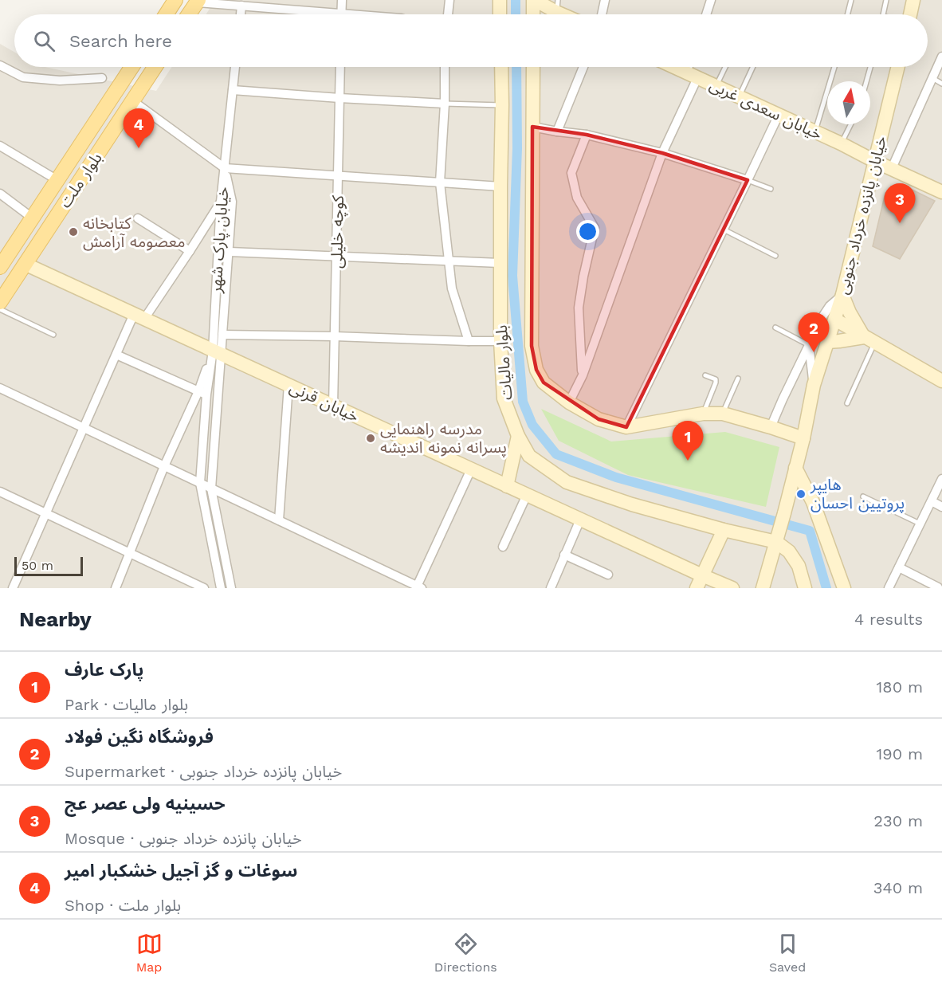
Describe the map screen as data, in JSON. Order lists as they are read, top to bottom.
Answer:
{
  "streets": {
    "main road": ["بلوار ملت"],
    "street": [
      "خیابان سعدی غربی",
      "خیابان پانزده خرداد جنوبی",
      "کوچه خلیلی",
      "خیابان پارک شهر",
      "بلوار مالیات",
      "خیابان قرنی"
    ]
  },
  "crossings": [
    ["خیابان سعدی غربی", "خیابان پانزده خرداد جنوبی"],
    ["بلوار ملت", "خیابان قرنی"],
    ["خیابان پانزده خرداد جنوبی", "بلوار مالیات"],
    ["کوچه خلیلی", "خیابان قرنی"],
    ["خیابان پارک شهر", "خیابان قرنی"]
  ],
  "places": ["کتابخانه معصومه آرامش", "مدرسه راهنمایی پسرانه نمونه اندیشه", "هایپر پروتیین احسان"],
  "scale_bar": "50 m",
  "north": "top",
  "page": {
    "search": "Search here",
    "pins": [
      "4",
      "3",
      "2",
      "1"
    ],
    "scale": "50 m",
    "heading": ["Nearby", "4 results"],
    "list": [
      {
        "mark": "1",
        "name": "پارک عارف",
        "note": "Park · بلوار مالیات",
        "value": "180 m"
      },
      {
        "mark": "2",
        "name": "فروشگاه نگین فولاد",
        "note": "Supermarket · خیابان پانزده خرداد جنوبی",
        "value": "190 m"
      },
      {
        "mark": "3",
        "name": "حسینیه ولی عصر عج",
        "note": "Mosque · خیابان پانزده خرداد جنوبی",
        "value": "230 m"
      },
      {
        "mark": "4",
        "name": "سوغات و گز آجیل خشکبار امیر",
        "note": "Shop · بلوار ملت",
        "value": "340 m"
      }
    ],
    "nav": ["Map", "Directions", "Saved"]
  }
}
